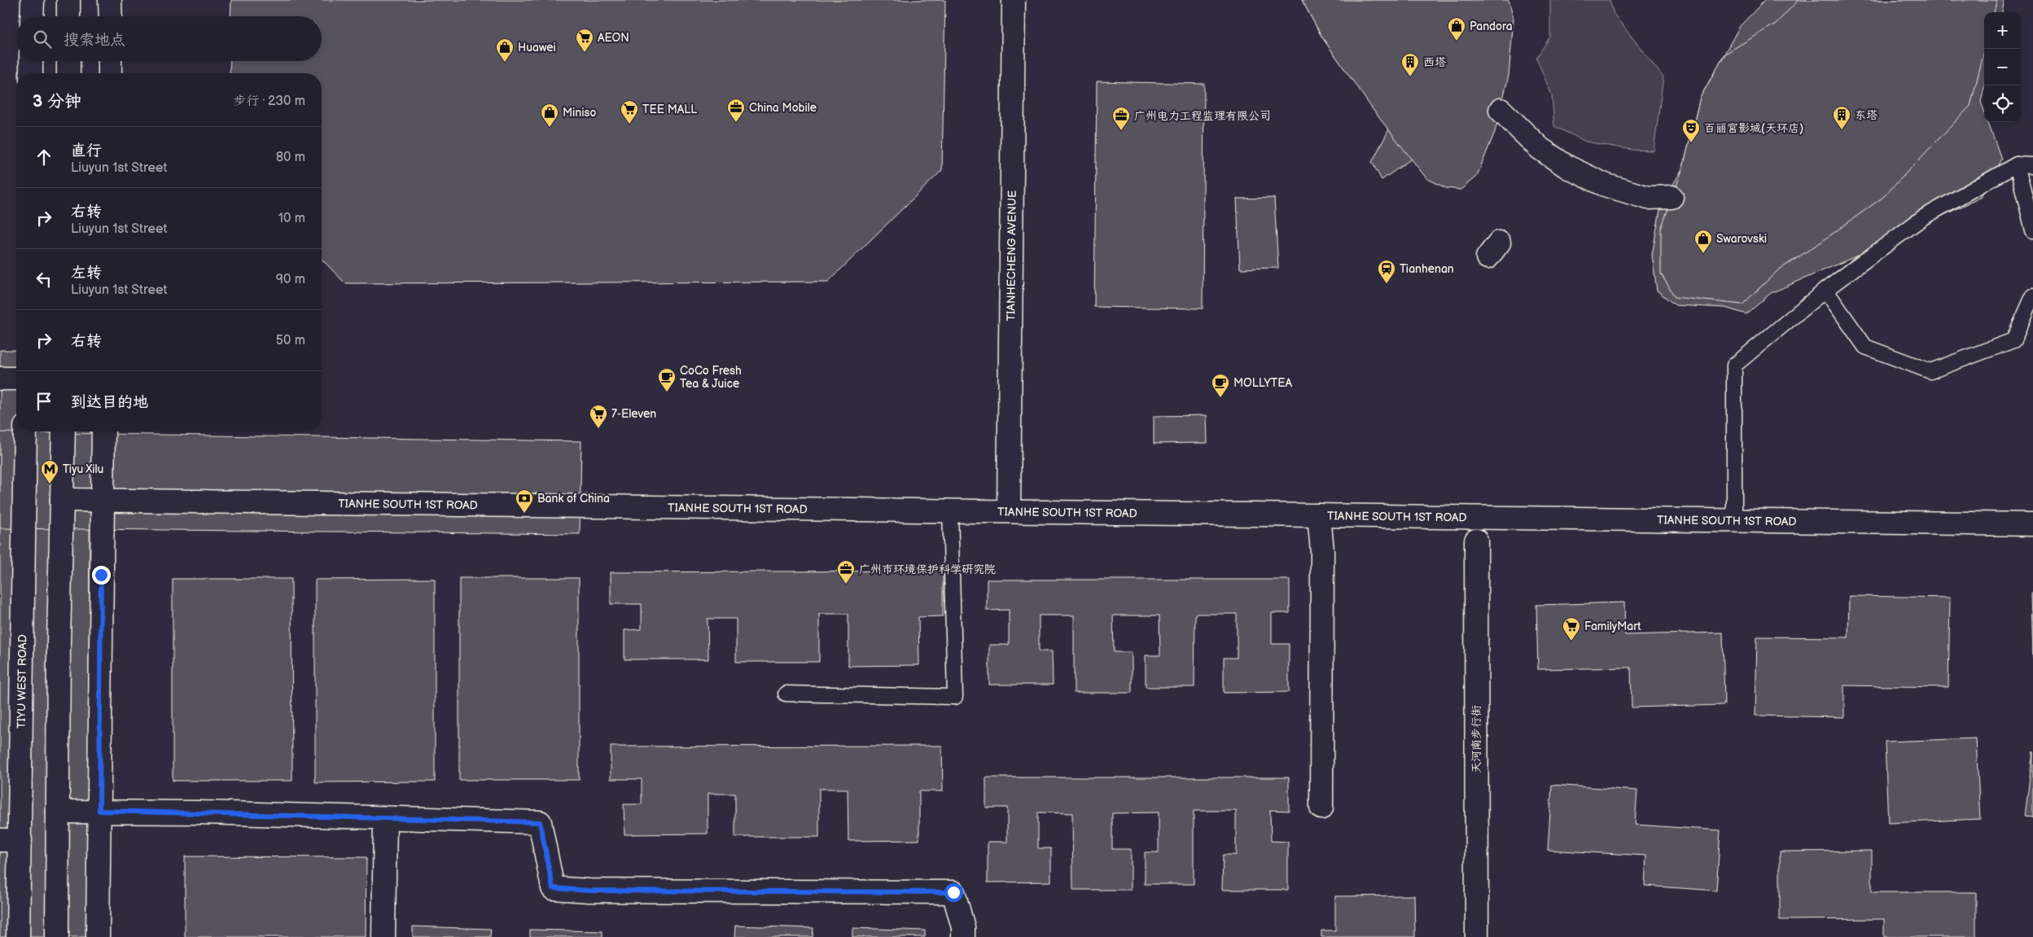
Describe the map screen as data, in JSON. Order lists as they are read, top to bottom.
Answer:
{
  "streets": {
    "street": [
      "TIANHECHENG AVENUE",
      "TIANHE SOUTH 1ST ROAD",
      "TIYU WEST ROAD",
      "天河南步行街"
    ]
  },
  "crossings": [
    ["TIANHECHENG AVENUE", "TIANHE SOUTH 1ST ROAD"]
  ],
  "places": {
    "shop": [
      "Pandora",
      "Huawei",
      "Miniso",
      "Swarovski"
    ],
    "supermarket": [
      "AEON",
      "TEE MALL",
      "7-Eleven",
      "FamilyMart"
    ],
    "building": ["西塔", "东塔"],
    "office": ["China Mobile", "广州电力工程监理有限公司", "广州市环境保护科学研究院"],
    "theatre": ["百丽宫影城(天环店)"],
    "station": ["Tianhenan"],
    "cafe": ["CoCo Fresh Tea & Juice", "MOLLYTEA"],
    "metro station": ["Tiyu Xilu"],
    "bank": ["Bank of China"]
  },
  "page": {
    "map_buttons": ["+", "−"],
    "search": "搜索地点",
    "heading": ["3 分钟", "步行 · 230 m"],
    "list": [
      ["直行", "Liuyun 1st Street", "80 m"],
      ["右转", "Liuyun 1st Street", "10 m"],
      ["左转", "Liuyun 1st Street", "90 m"],
      ["右转", "50 m"],
      "到达目的地"
    ]
  }
}
